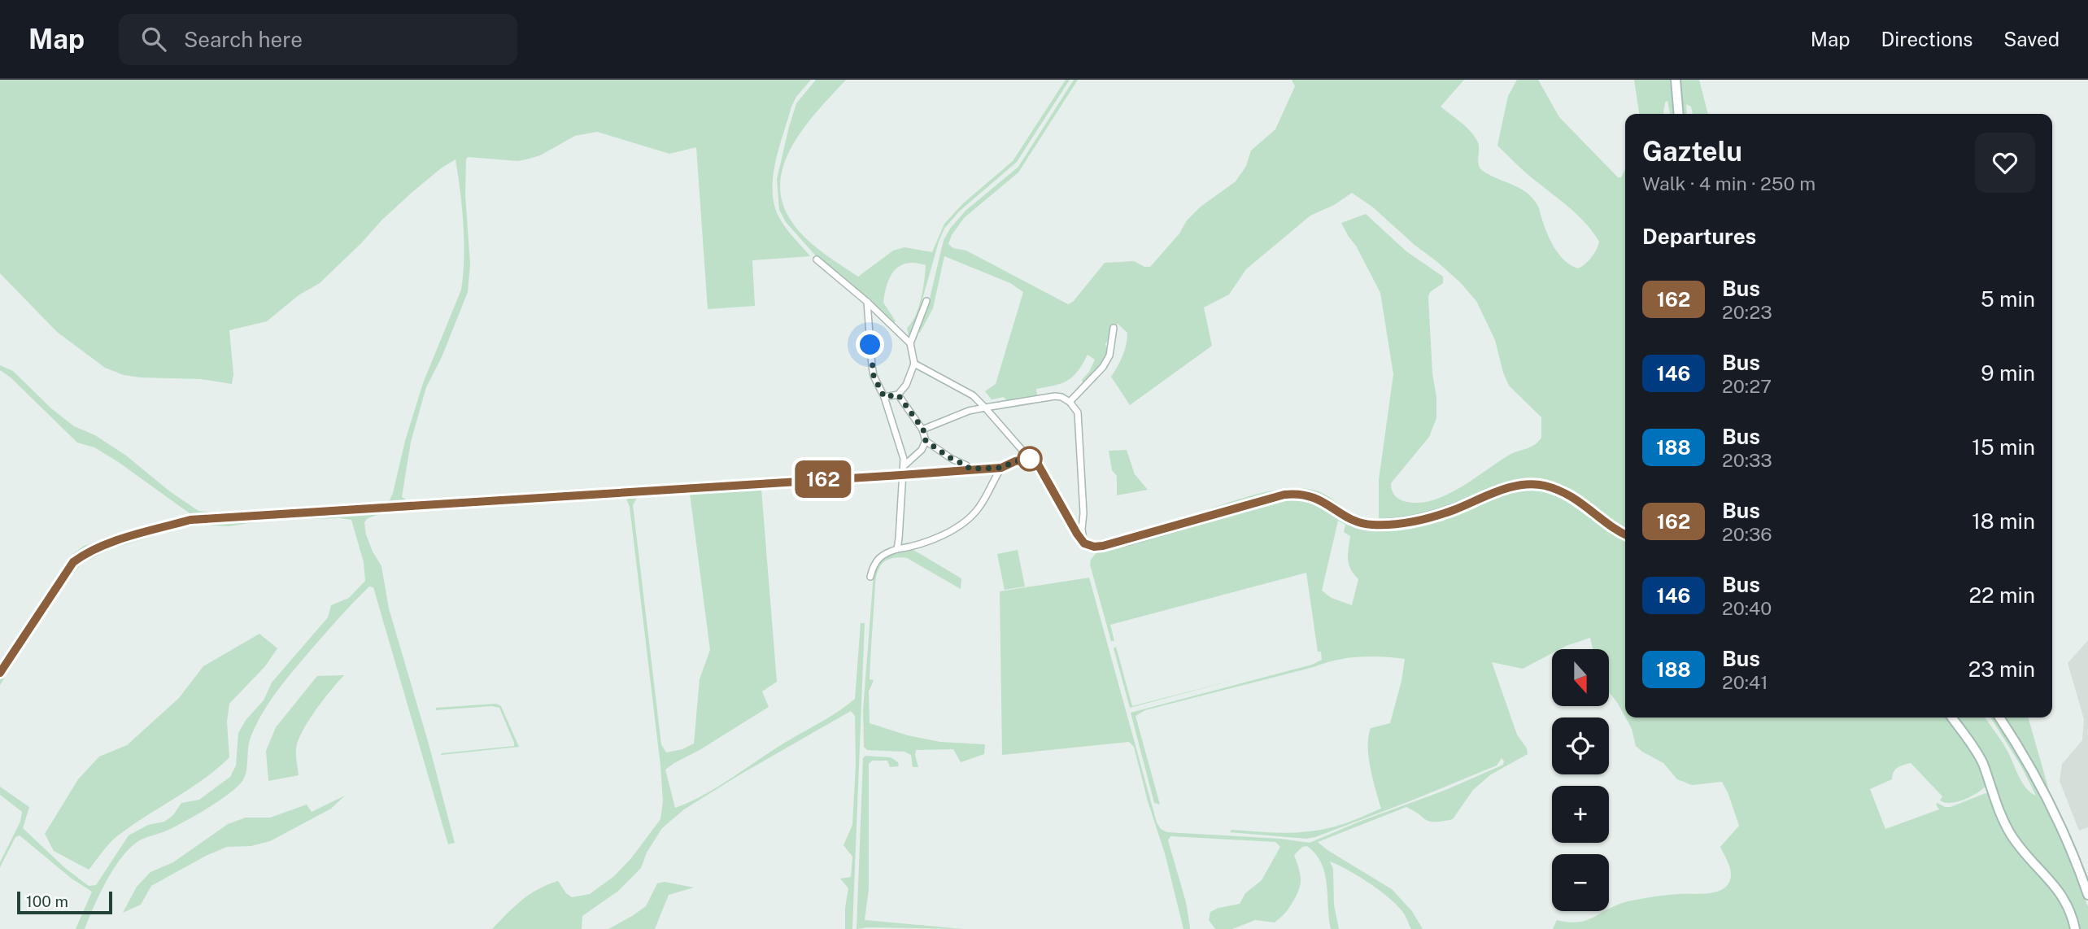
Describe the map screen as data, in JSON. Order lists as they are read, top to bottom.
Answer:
{
  "lines": ["bus line 162"],
  "scale_bar": "100 m",
  "north": "bottom",
  "page": {
    "header": "Map",
    "search": "Search here",
    "nav": ["Map", "Directions", "Saved"],
    "on_map": "162",
    "heading": [
      ["Gaztelu", "Walk · 4 min · 250 m"],
      "Departures"
    ],
    "list": [
      {
        "mark": "162",
        "name": "Bus",
        "note": "20:23",
        "value": "5 min"
      },
      {
        "mark": "146",
        "name": "Bus",
        "note": "20:27",
        "value": "9 min"
      },
      {
        "mark": "188",
        "name": "Bus",
        "note": "20:33",
        "value": "15 min"
      },
      {
        "mark": "162",
        "name": "Bus",
        "note": "20:36",
        "value": "18 min"
      },
      {
        "mark": "146",
        "name": "Bus",
        "note": "20:40",
        "value": "22 min"
      },
      {
        "mark": "188",
        "name": "Bus",
        "note": "20:41",
        "value": "23 min"
      }
    ],
    "map_buttons": ["+", "−"],
    "scale": "100 m"
  }
}
